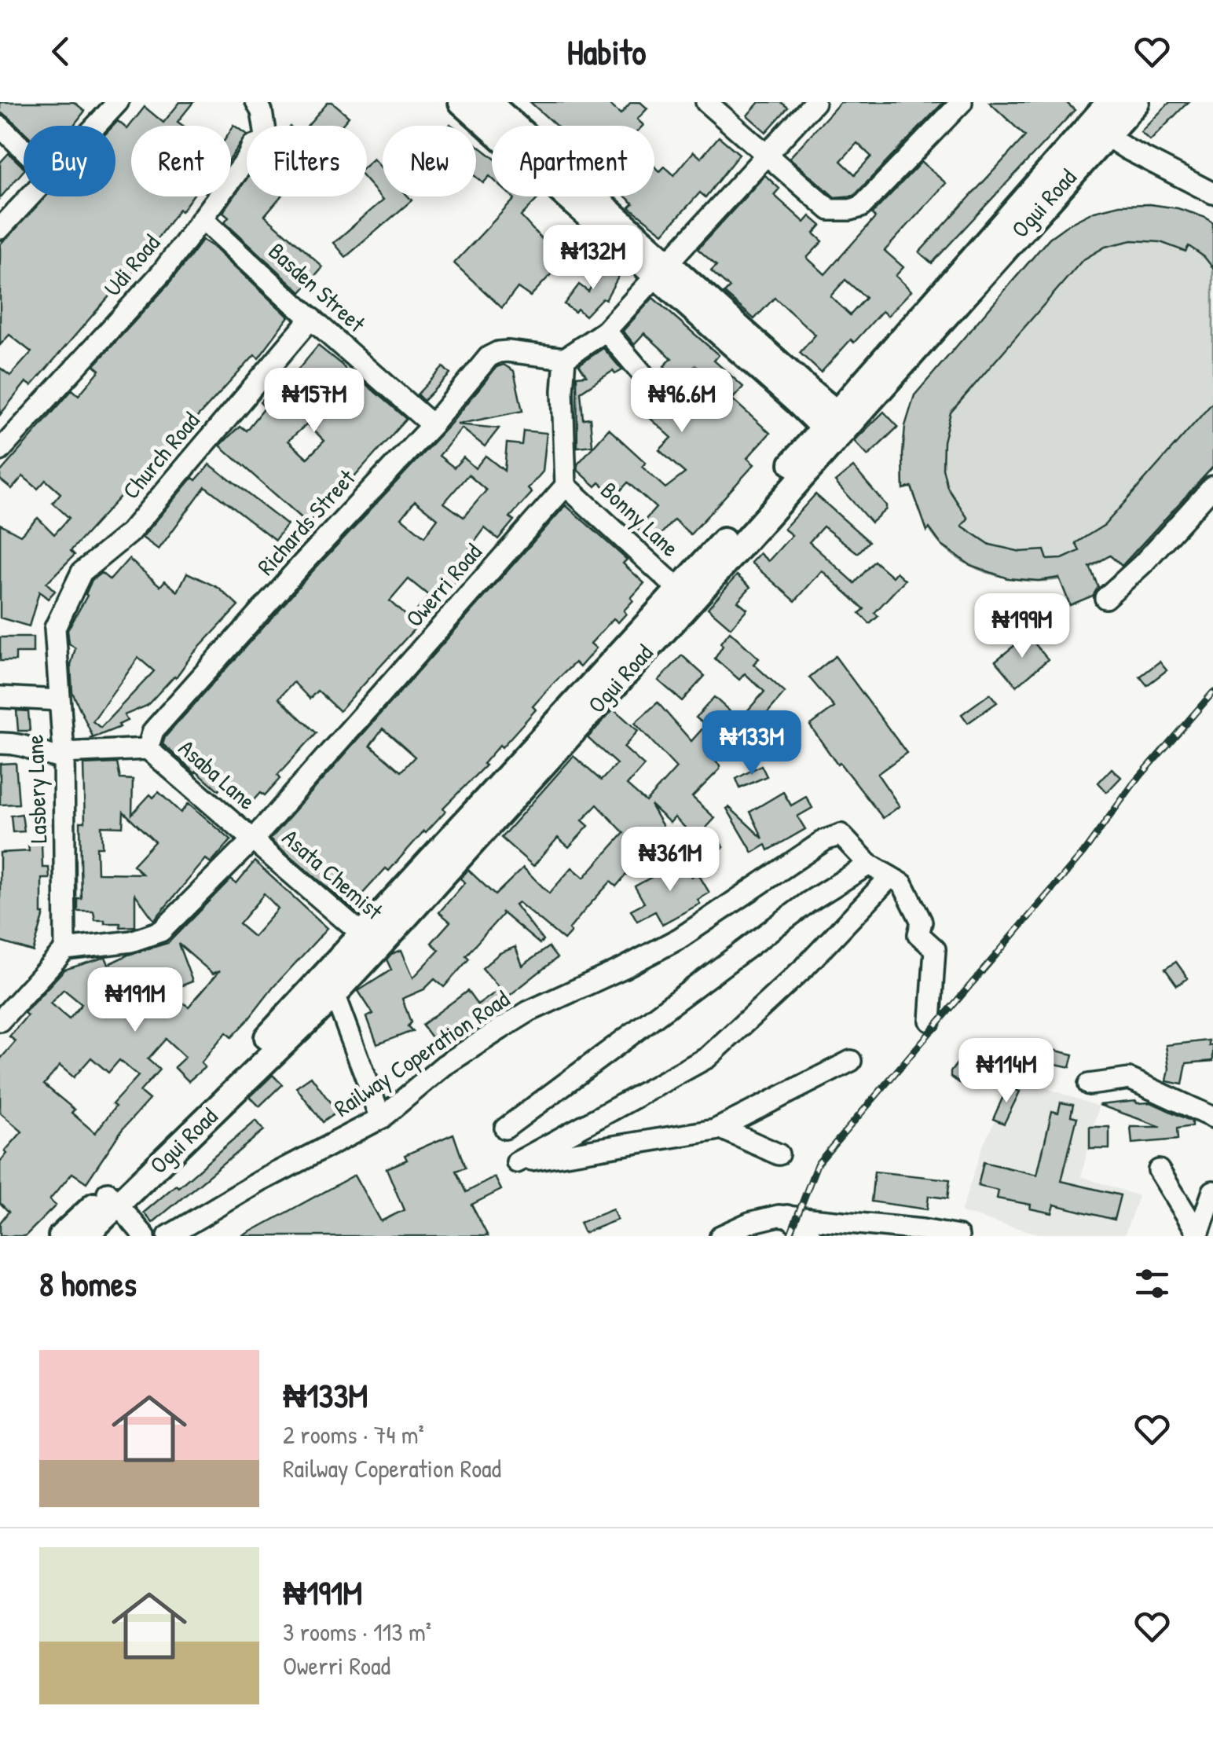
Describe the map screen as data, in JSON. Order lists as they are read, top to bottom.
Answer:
{
  "streets": {
    "main road": ["Ogui Road"],
    "street": [
      "Udi Road",
      "Basden Street",
      "Church Road",
      "Bonny Lane",
      "Richards Street",
      "Owerri Road",
      "Asaba Lane",
      "Lasbery Lane",
      "Asata Chemist",
      "Railway Coperation Road"
    ]
  },
  "crossings": [
    ["Ogui Road", "Bonny Lane"],
    ["Ogui Road", "Asata Chemist"],
    ["Udi Road", "Basden Street"],
    ["Basden Street", "Church Road"],
    ["Basden Street", "Richards Street"],
    ["Church Road", "Lasbery Lane"],
    ["Bonny Lane", "Owerri Road"],
    ["Richards Street", "Asaba Lane"],
    ["Owerri Road", "Asaba Lane"],
    ["Owerri Road", "Lasbery Lane"],
    ["Owerri Road", "Asata Chemist"],
    ["Asaba Lane", "Asata Chemist"]
  ],
  "page": {
    "header": "Habito",
    "chip": [
      "Buy",
      "Rent",
      "Filters",
      "New",
      "Apartment"
    ],
    "price": [
      "₦132M",
      "₦157M",
      "₦96.6M",
      "₦199M",
      "₦133M",
      "₦361M",
      "₦191M",
      "₦114M"
    ],
    "heading": "8 homes",
    "list": [
      {
        "name": "₦133M",
        "note": "2 rooms · 74 m² · Railway Coperation Road"
      },
      {
        "name": "₦191M",
        "note": "3 rooms · 113 m² · Owerri Road"
      }
    ]
  }
}
